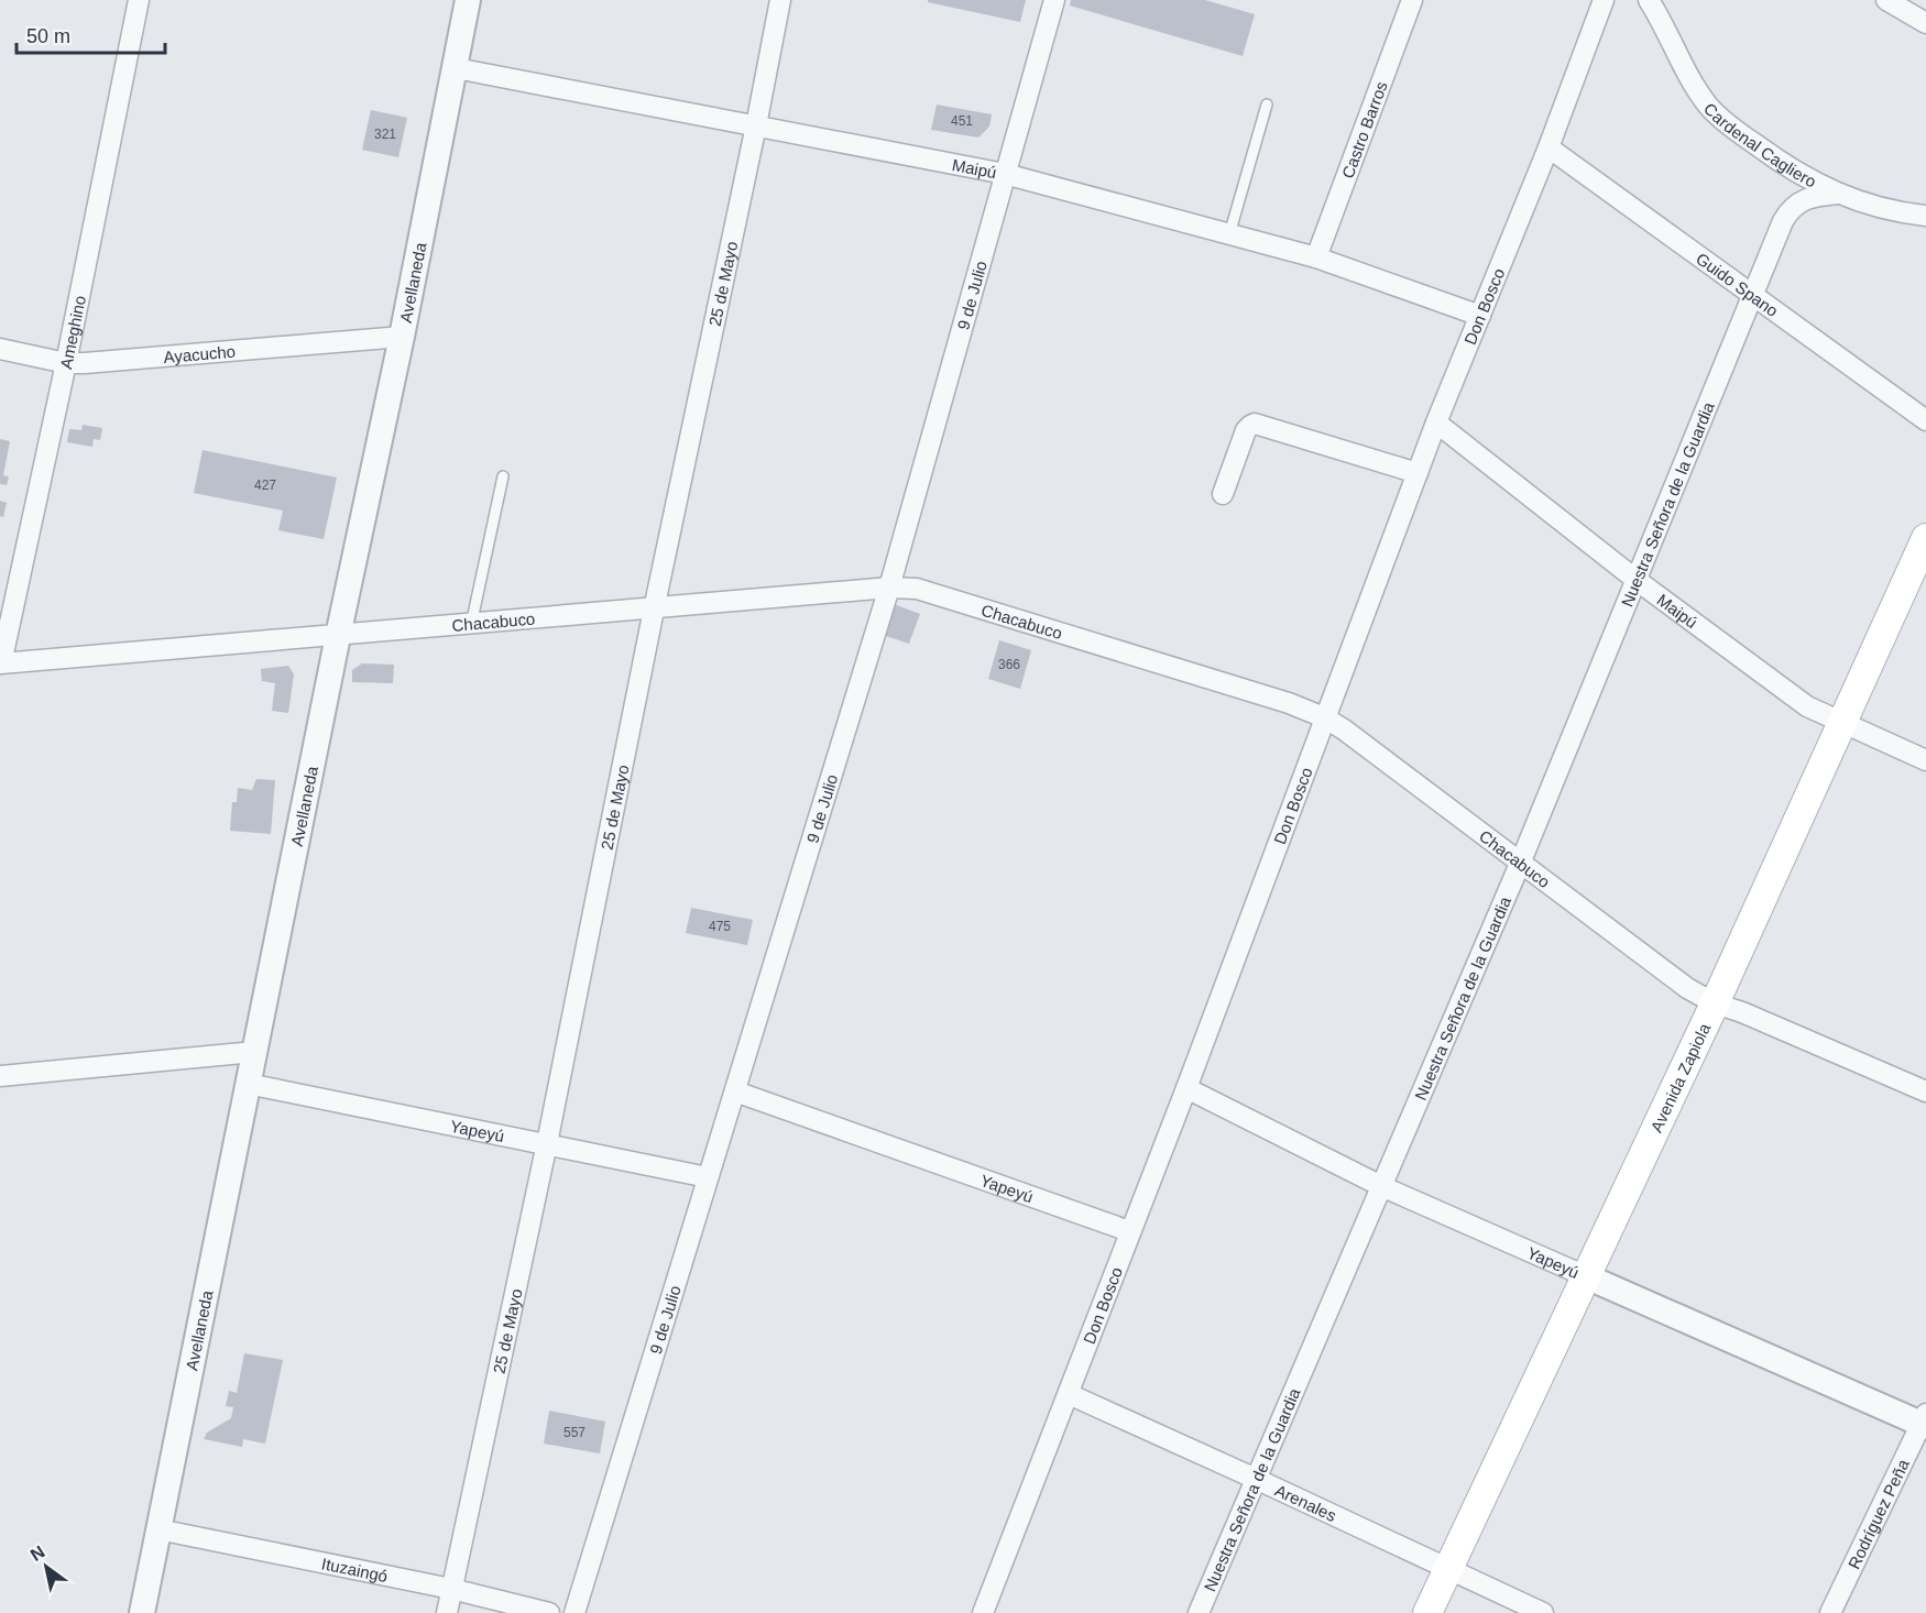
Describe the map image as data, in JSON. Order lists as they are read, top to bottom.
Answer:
{
  "streets": {
    "main road": ["Avenida Zapiola"],
    "street": [
      "Castro Barros",
      "Cardenal Cagliero",
      "Maipú",
      "Avellaneda",
      "25 de Mayo",
      "Guido Spano",
      "9 de Julio",
      "Don Bosco",
      "Ameghino",
      "Ayacucho",
      "Nuestra Señora de la Guardia",
      "Chacabuco",
      "Yapeyú",
      "Arenales",
      "Rodríguez Peña",
      "Ituzaingó"
    ]
  },
  "crossings": [
    ["Castro Barros", "Maipú"],
    ["Cardenal Cagliero", "Nuestra Señora de la Guardia"],
    ["Maipú", "Avellaneda"],
    ["Maipú", "25 de Mayo"],
    ["Maipú", "9 de Julio"],
    ["Maipú", "Don Bosco"],
    ["Maipú", "Nuestra Señora de la Guardia"],
    ["Maipú", "Avenida Zapiola"],
    ["Avellaneda", "Ayacucho"],
    ["Avellaneda", "Chacabuco"],
    ["Avellaneda", "Yapeyú"],
    ["Avellaneda", "Ituzaingó"],
    ["25 de Mayo", "Chacabuco"],
    ["25 de Mayo", "Yapeyú"],
    ["25 de Mayo", "Ituzaingó"],
    ["Guido Spano", "Don Bosco"],
    ["Guido Spano", "Nuestra Señora de la Guardia"],
    ["9 de Julio", "Chacabuco"],
    ["9 de Julio", "Yapeyú"],
    ["Don Bosco", "Chacabuco"],
    ["Don Bosco", "Yapeyú"],
    ["Don Bosco", "Arenales"],
    ["Ameghino", "Ayacucho"],
    ["Ameghino", "Chacabuco"],
    ["Nuestra Señora de la Guardia", "Chacabuco"],
    ["Nuestra Señora de la Guardia", "Yapeyú"],
    ["Nuestra Señora de la Guardia", "Arenales"],
    ["Chacabuco", "Avenida Zapiola"],
    ["Avenida Zapiola", "Yapeyú"],
    ["Avenida Zapiola", "Arenales"],
    ["Yapeyú", "Rodríguez Peña"]
  ],
  "house_numbers": [
    "451",
    "321",
    "427",
    "366",
    "475",
    "557"
  ],
  "scale_bar": "50 m",
  "north": "top left"
}
